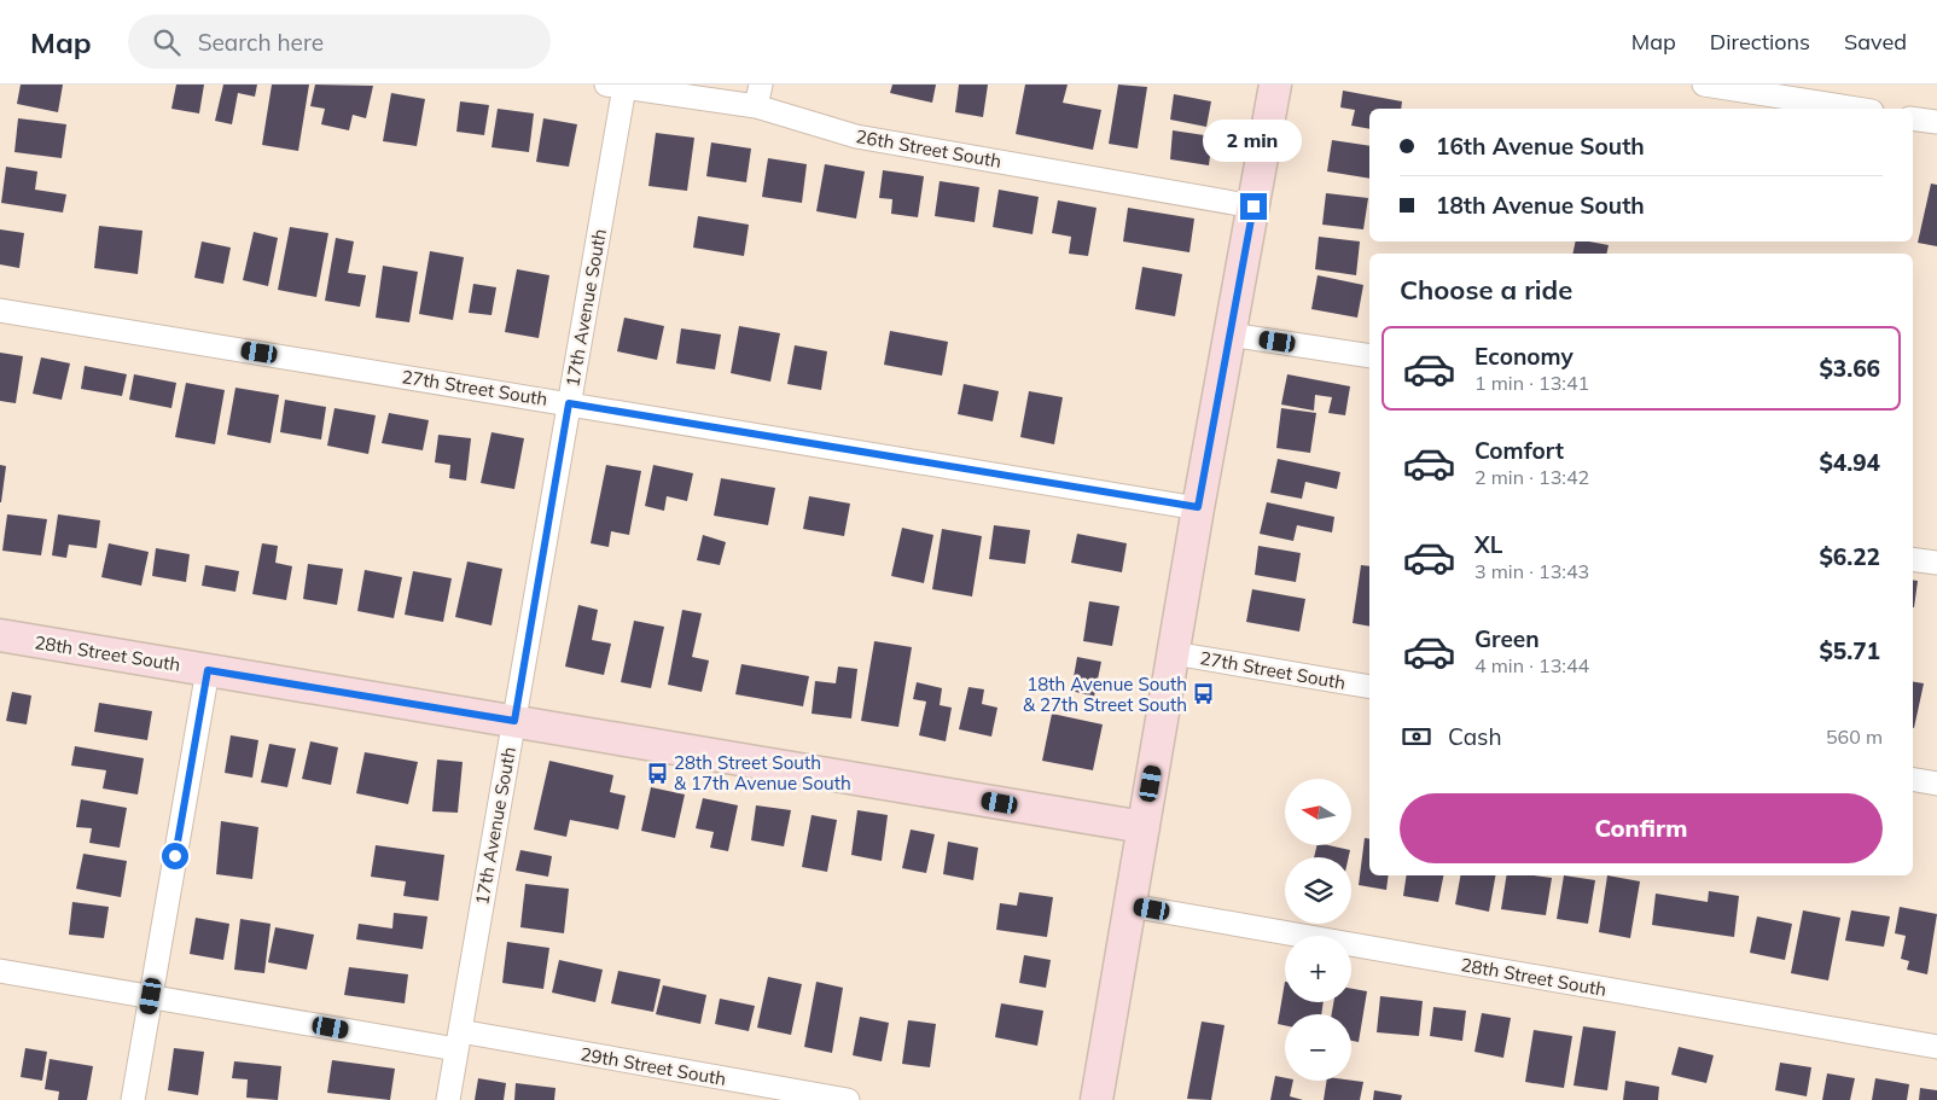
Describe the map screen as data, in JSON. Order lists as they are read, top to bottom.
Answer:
{
  "streets": {
    "street": [
      "26th Street South",
      "17th Avenue South",
      "27th Street South",
      "28th Street South",
      "29th Street South"
    ]
  },
  "crossings": [
    ["26th Street South", "17th Avenue South"],
    ["17th Avenue South", "27th Street South"],
    ["17th Avenue South", "28th Street South"],
    ["17th Avenue South", "29th Street South"]
  ],
  "places": {
    "bus stop": ["18th Avenue South & 27th Street South", "28th Street South & 17th Avenue South"]
  },
  "north": "left",
  "page": {
    "header": "Map",
    "search": "Search here",
    "nav": ["Map", "Directions", "Saved"],
    "banner": ["16th Avenue South", "18th Avenue South"],
    "bubble": "2 min",
    "heading": "Choose a ride",
    "list": [
      {
        "name": "Economy",
        "note": "1 min · 13:41",
        "value": "$3.66"
      },
      {
        "name": "Comfort",
        "note": "2 min · 13:42",
        "value": "$4.94"
      },
      {
        "name": "XL",
        "note": "3 min · 13:43",
        "value": "$6.22"
      },
      {
        "name": "Green",
        "note": "4 min · 13:44",
        "value": "$5.71"
      }
    ],
    "pay": ["Cash", "560 m"],
    "map_buttons": ["+", "−"],
    "buttons": "Confirm"
  }
}
